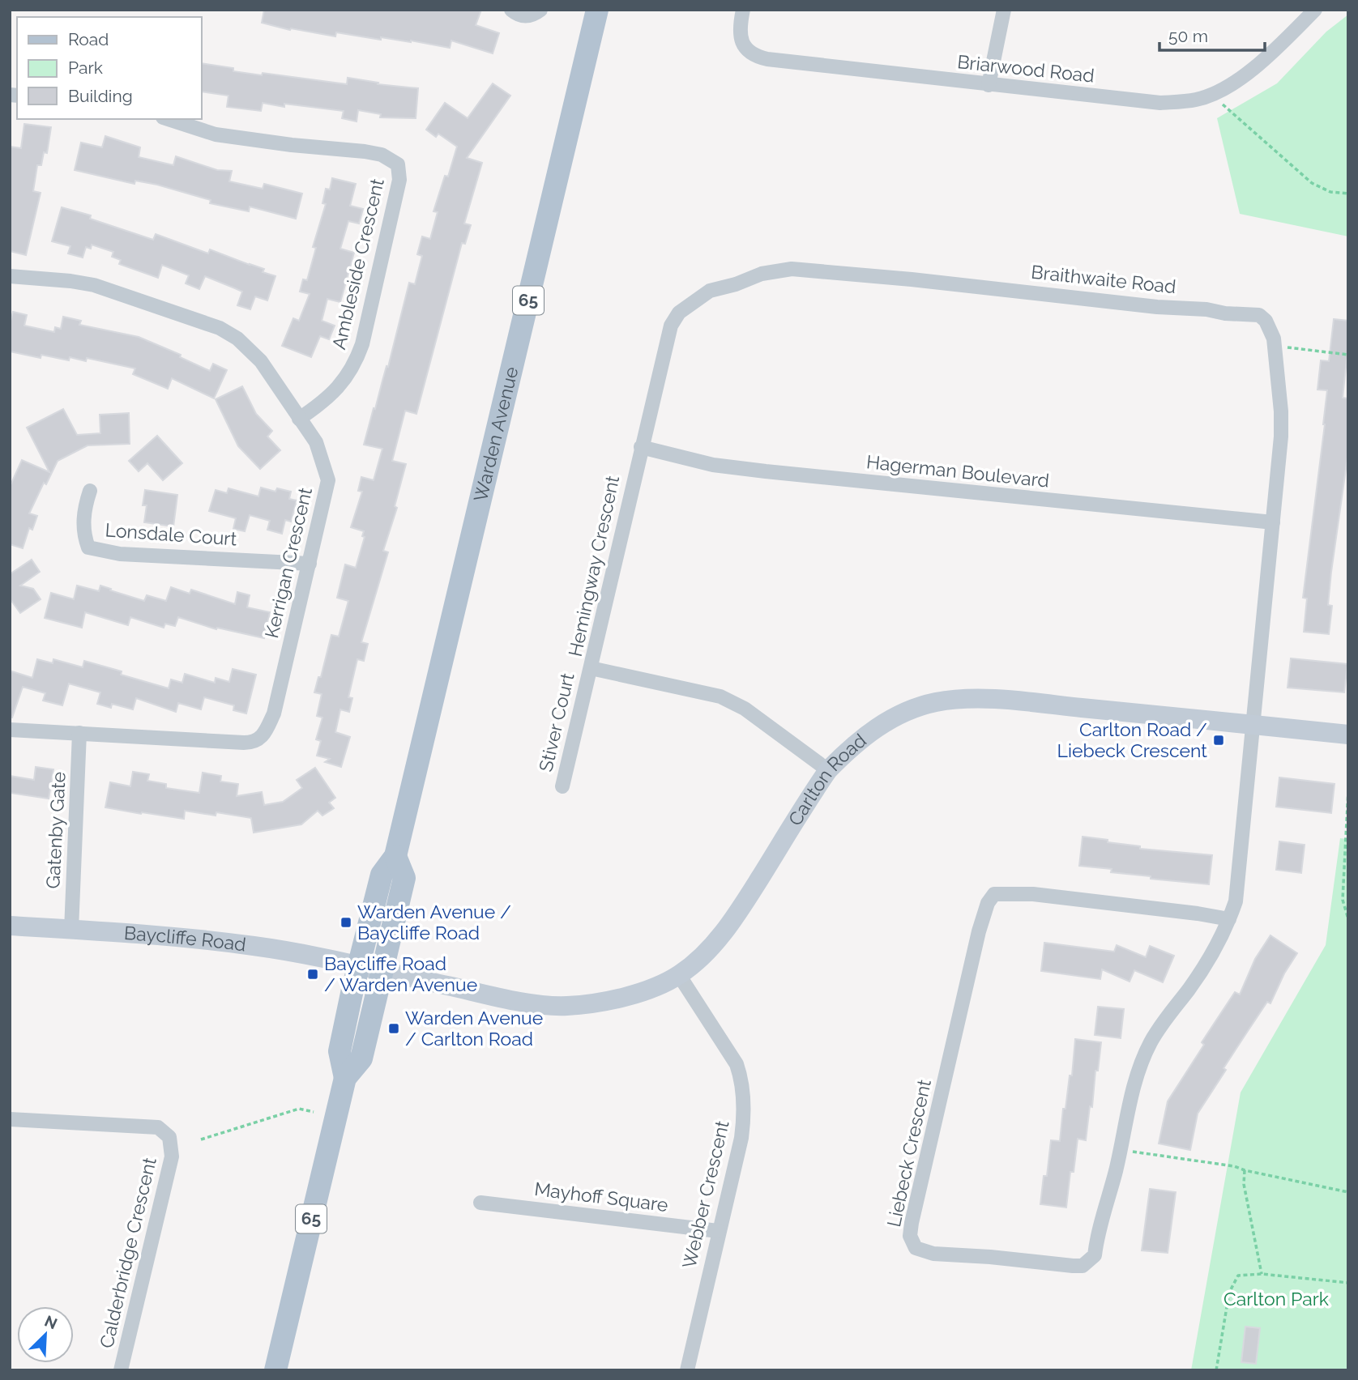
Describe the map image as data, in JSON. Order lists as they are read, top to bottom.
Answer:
{
  "streets": {
    "main road": [
      "65",
      "Warden Avenue",
      "Carlton Road",
      "Baycliffe Road"
    ],
    "street": [
      "Briarwood Road",
      "Ambleside Crescent",
      "Braithwaite Road",
      "Hagerman Boulevard",
      "Lonsdale Court",
      "Kerrigan Crescent",
      "Hemingway Crescent",
      "Stiver Court",
      "Gatenby Gate",
      "Liebeck Crescent",
      "Webber Crescent",
      "Mayhoff Square",
      "Calderbridge Crescent"
    ]
  },
  "crossings": [
    ["Ambleside Crescent", "Kerrigan Crescent"],
    ["Braithwaite Road", "Hagerman Boulevard"],
    ["Braithwaite Road", "Hemingway Crescent"],
    ["Braithwaite Road", "Carlton Road"],
    ["Braithwaite Road", "Liebeck Crescent"],
    ["Warden Avenue", "Carlton Road"],
    ["Warden Avenue", "Baycliffe Road"],
    ["Hagerman Boulevard", "Hemingway Crescent"],
    ["Lonsdale Court", "Kerrigan Crescent"],
    ["Kerrigan Crescent", "Gatenby Gate"],
    ["Hemingway Crescent", "Stiver Court"],
    ["Hemingway Crescent", "Carlton Road"],
    ["Carlton Road", "Baycliffe Road"],
    ["Carlton Road", "Liebeck Crescent"],
    ["Carlton Road", "Webber Crescent"],
    ["Gatenby Gate", "Baycliffe Road"],
    ["Webber Crescent", "Mayhoff Square"]
  ],
  "parks": ["Carlton Park"],
  "places": {
    "transit": [
      "Carlton Road / Liebeck Crescent",
      "Warden Avenue / Baycliffe Road",
      "Baycliffe Road / Warden Avenue",
      "Warden Avenue / Carlton Road"
    ]
  },
  "legend": ["Road", "Park", "Building"],
  "scale_bar": "50 m",
  "north": "top right"
}
